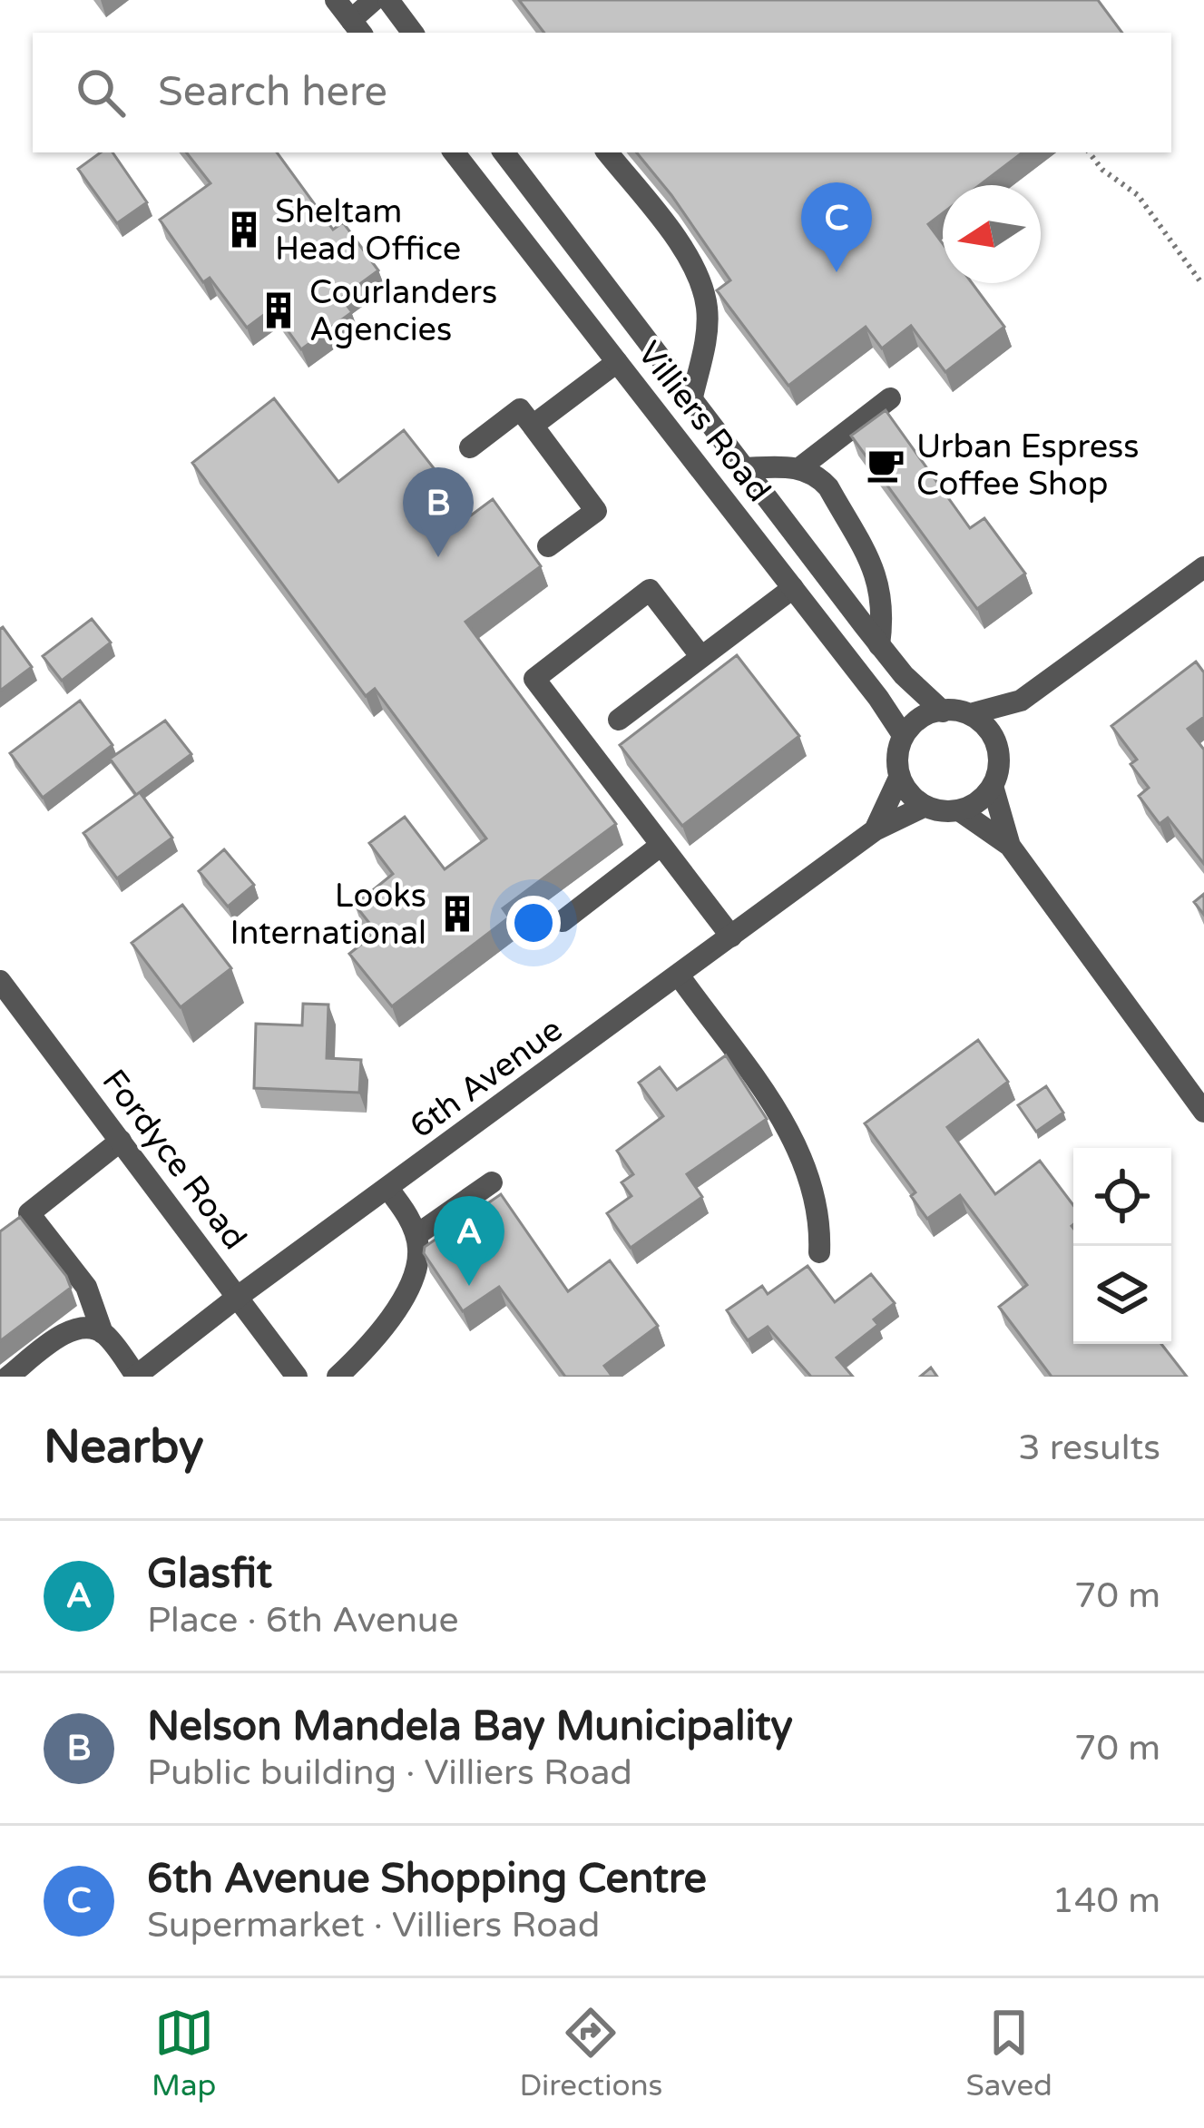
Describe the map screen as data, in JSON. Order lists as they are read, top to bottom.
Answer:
{
  "streets": {
    "street": ["Villiers Road", "6th Avenue", "Fordyce Road"]
  },
  "crossings": [
    ["Villiers Road", "6th Avenue"],
    ["6th Avenue", "Fordyce Road"]
  ],
  "places": {
    "building": ["Sheltam Head Office", "Courlanders Agencies", "Looks International"],
    "cafe": ["Urban Espress Coffee Shop"]
  },
  "north": "left",
  "page": {
    "search": "Search here",
    "pins": ["C", "B", "A"],
    "heading": ["Nearby", "3 results"],
    "list": [
      {
        "mark": "A",
        "name": "Glasfit",
        "note": "Place · 6th Avenue",
        "value": "70 m"
      },
      {
        "mark": "B",
        "name": "Nelson Mandela Bay Municipality",
        "note": "Public building · Villiers Road",
        "value": "70 m"
      },
      {
        "mark": "C",
        "name": "6th Avenue Shopping Centre",
        "note": "Supermarket · Villiers Road",
        "value": "140 m"
      }
    ],
    "nav": ["Map", "Directions", "Saved"]
  }
}
